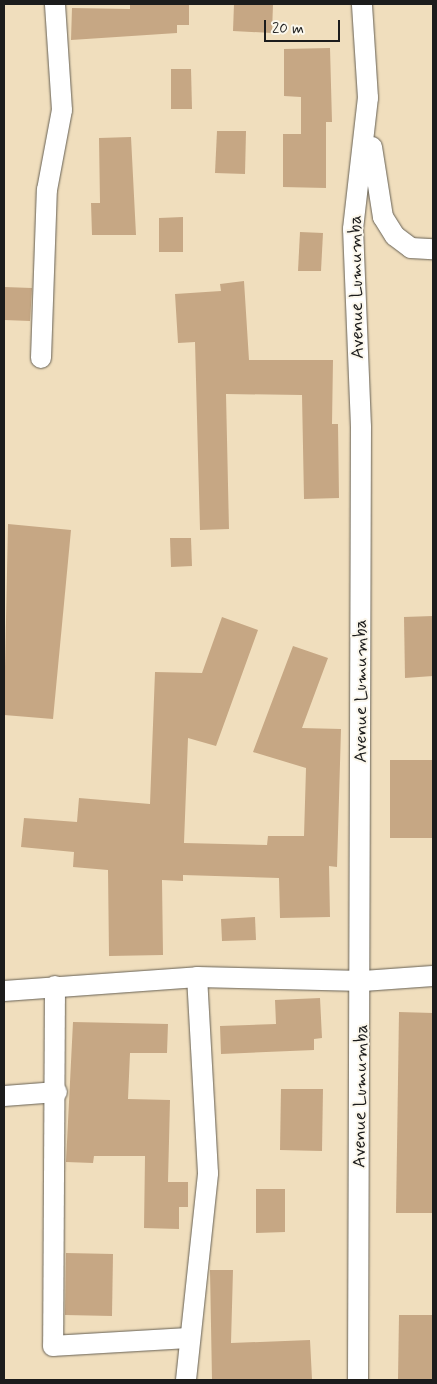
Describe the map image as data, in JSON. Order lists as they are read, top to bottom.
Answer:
{
  "streets": {
    "street": ["Avenue Lumumba"]
  },
  "scale_bar": "20 m"
}
